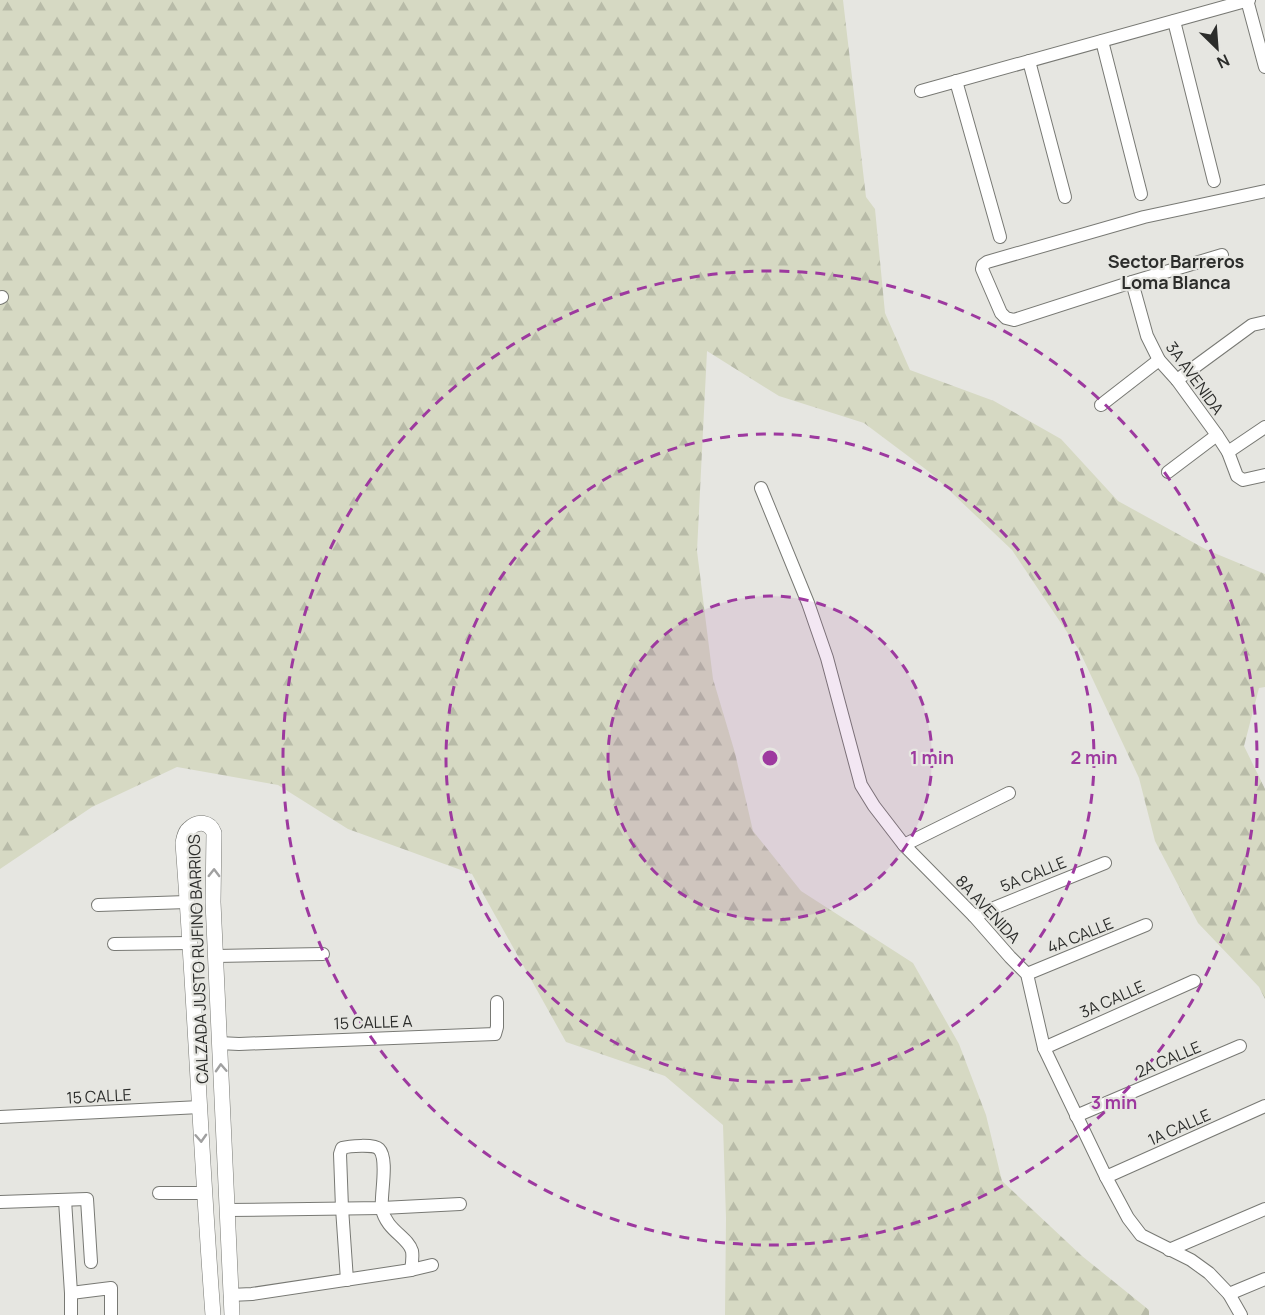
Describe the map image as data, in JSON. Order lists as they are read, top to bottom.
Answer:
{
  "streets": {
    "street": [
      "3A AVENIDA",
      "5A CALLE",
      "8A AVENIDA",
      "4A CALLE",
      "CALZADA JUSTO RUFINO BARRIOS",
      "3A CALLE",
      "15 CALLE A",
      "2A CALLE",
      "15 CALLE",
      "1A CALLE"
    ]
  },
  "crossings": [
    ["5A CALLE", "8A AVENIDA"],
    ["8A AVENIDA", "4A CALLE"],
    ["CALZADA JUSTO RUFINO BARRIOS", "15 CALLE A"],
    ["CALZADA JUSTO RUFINO BARRIOS", "15 CALLE"]
  ],
  "districts": ["Sector Barreros Loma Blanca"],
  "north": "bottom right",
  "rings": ["1 min", "2 min", "3 min"]
}
